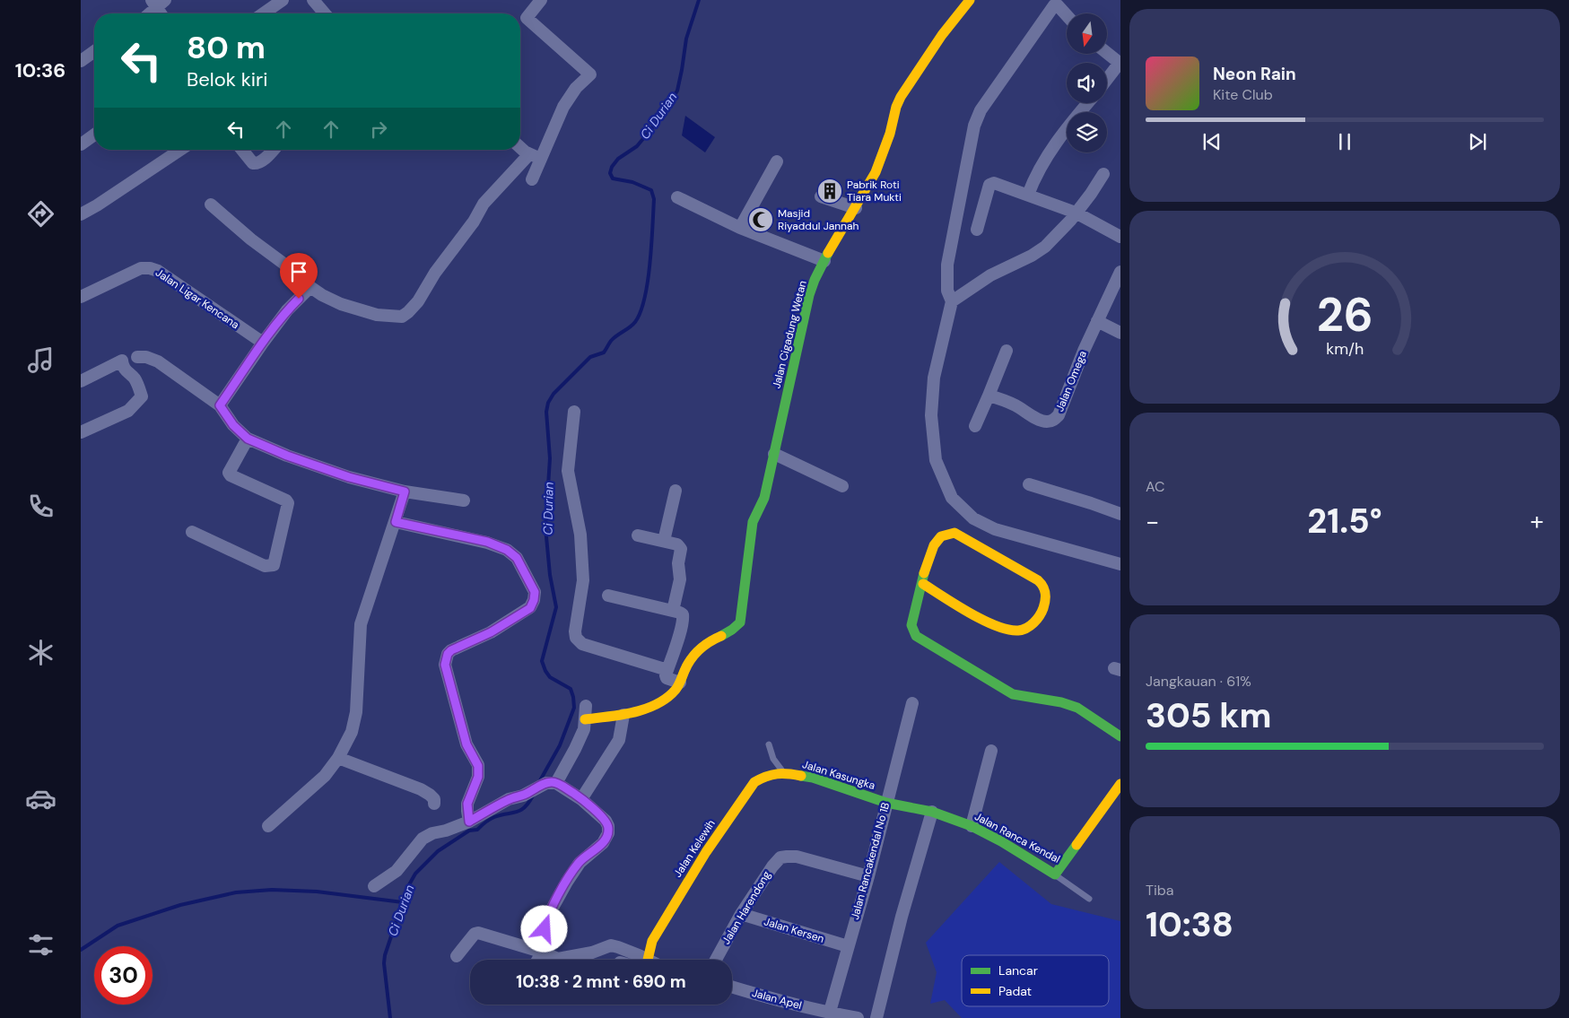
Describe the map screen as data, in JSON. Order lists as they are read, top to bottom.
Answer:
{
  "streets": {
    "street": [
      "Jalan Ligar Kencana",
      "Jalan Cigadung Wetan",
      "Jalan Omega",
      "Jalan Kasungka",
      "Jalan Ranca Kendal",
      "Jalan Kelewih",
      "Jalan Rancakendal No 1B",
      "Jalan Harendong",
      "Jalan Kersen",
      "Jalan Apel"
    ]
  },
  "crossings": [
    ["Jalan Kasungka", "Jalan Ranca Kendal"],
    ["Jalan Kasungka", "Jalan Kelewih"],
    ["Jalan Kasungka", "Jalan Rancakendal No 1B"],
    ["Jalan Ranca Kendal", "Jalan Rancakendal No 1B"],
    ["Jalan Rancakendal No 1B", "Jalan Harendong"],
    ["Jalan Rancakendal No 1B", "Jalan Kersen"],
    ["Jalan Rancakendal No 1B", "Jalan Apel"],
    ["Jalan Harendong", "Jalan Kersen"]
  ],
  "water": ["Ci Durian"],
  "places": {
    "building": ["Pabrik Roti Tiara Mukti"],
    "mosque": ["Masjid Riyaddul Jannah"]
  },
  "legend": ["Lancar", "Padat"],
  "north": "bottom",
  "page": {
    "tabs": "10:36",
    "turn": ["80 m", "Belok kiri"],
    "song": ["Neon Rain", "Kite Club"],
    "tile": [
      "AC",
      ["Jangkauan · 61%", "305 km"],
      ["Tiba", "10:38"]
    ],
    "heat": ["−", "21.5°", "+"],
    "limit": "30",
    "trip": "10:38 · 2 mnt · 690 m",
    "gauge": ["26", "km/h"]
  }
}
